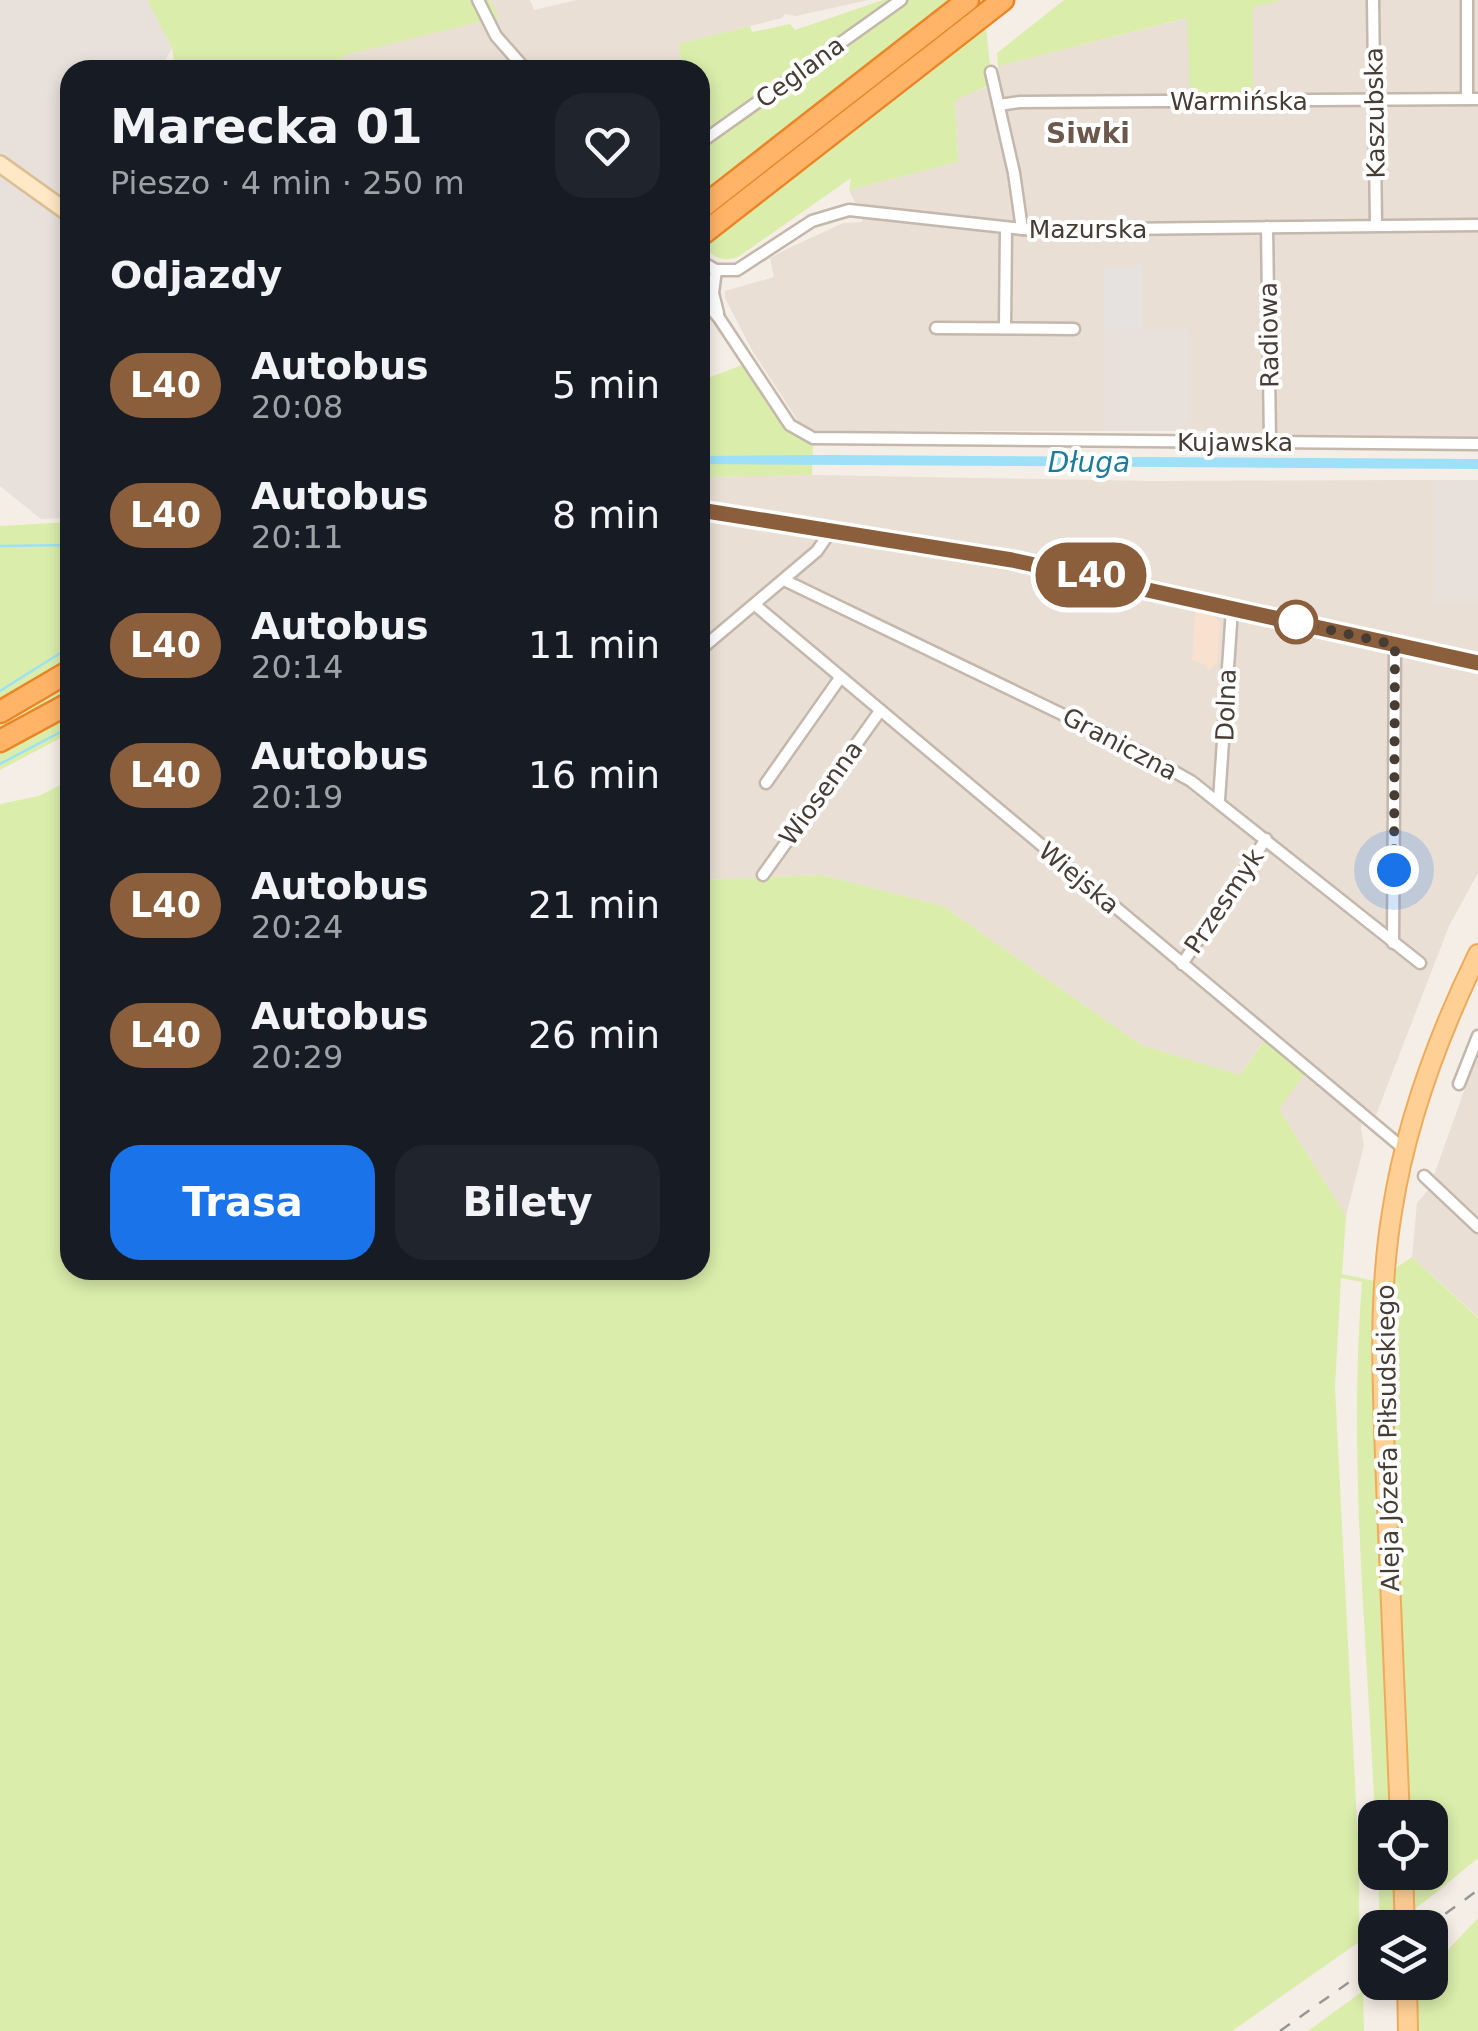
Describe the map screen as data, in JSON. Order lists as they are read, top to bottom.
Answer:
{
  "streets": {
    "main road": ["Aleja Józefa Piłsudskiego"],
    "street": [
      "Ceglana",
      "Warmińska",
      "Kaszubska",
      "Mazurska",
      "Radiowa",
      "Kujawska",
      "Dolna",
      "Graniczna",
      "Wiosenna",
      "Wiejska",
      "Przesmyk"
    ]
  },
  "crossings": [
    ["Warmińska", "Kaszubska"],
    ["Kaszubska", "Mazurska"],
    ["Mazurska", "Radiowa"],
    ["Radiowa", "Kujawska"],
    ["Dolna", "Graniczna"],
    ["Graniczna", "Przesmyk"],
    ["Wiosenna", "Wiejska"],
    ["Wiejska", "Przesmyk"],
    ["Wiejska", "Aleja Józefa Piłsudskiego"]
  ],
  "districts": ["Siwki"],
  "water": ["Długa"],
  "lines": ["bus line L40"],
  "page": {
    "on_map": "L40",
    "heading": [
      ["Marecka 01", "Pieszo · 4 min · 250 m"],
      "Odjazdy"
    ],
    "list": [
      {
        "mark": "L40",
        "name": "Autobus",
        "note": "20:08",
        "value": "5 min"
      },
      {
        "mark": "L40",
        "name": "Autobus",
        "note": "20:11",
        "value": "8 min"
      },
      {
        "mark": "L40",
        "name": "Autobus",
        "note": "20:14",
        "value": "11 min"
      },
      {
        "mark": "L40",
        "name": "Autobus",
        "note": "20:19",
        "value": "16 min"
      },
      {
        "mark": "L40",
        "name": "Autobus",
        "note": "20:24",
        "value": "21 min"
      },
      {
        "mark": "L40",
        "name": "Autobus",
        "note": "20:29",
        "value": "26 min"
      }
    ],
    "buttons": ["Trasa", "Bilety"]
  }
}
